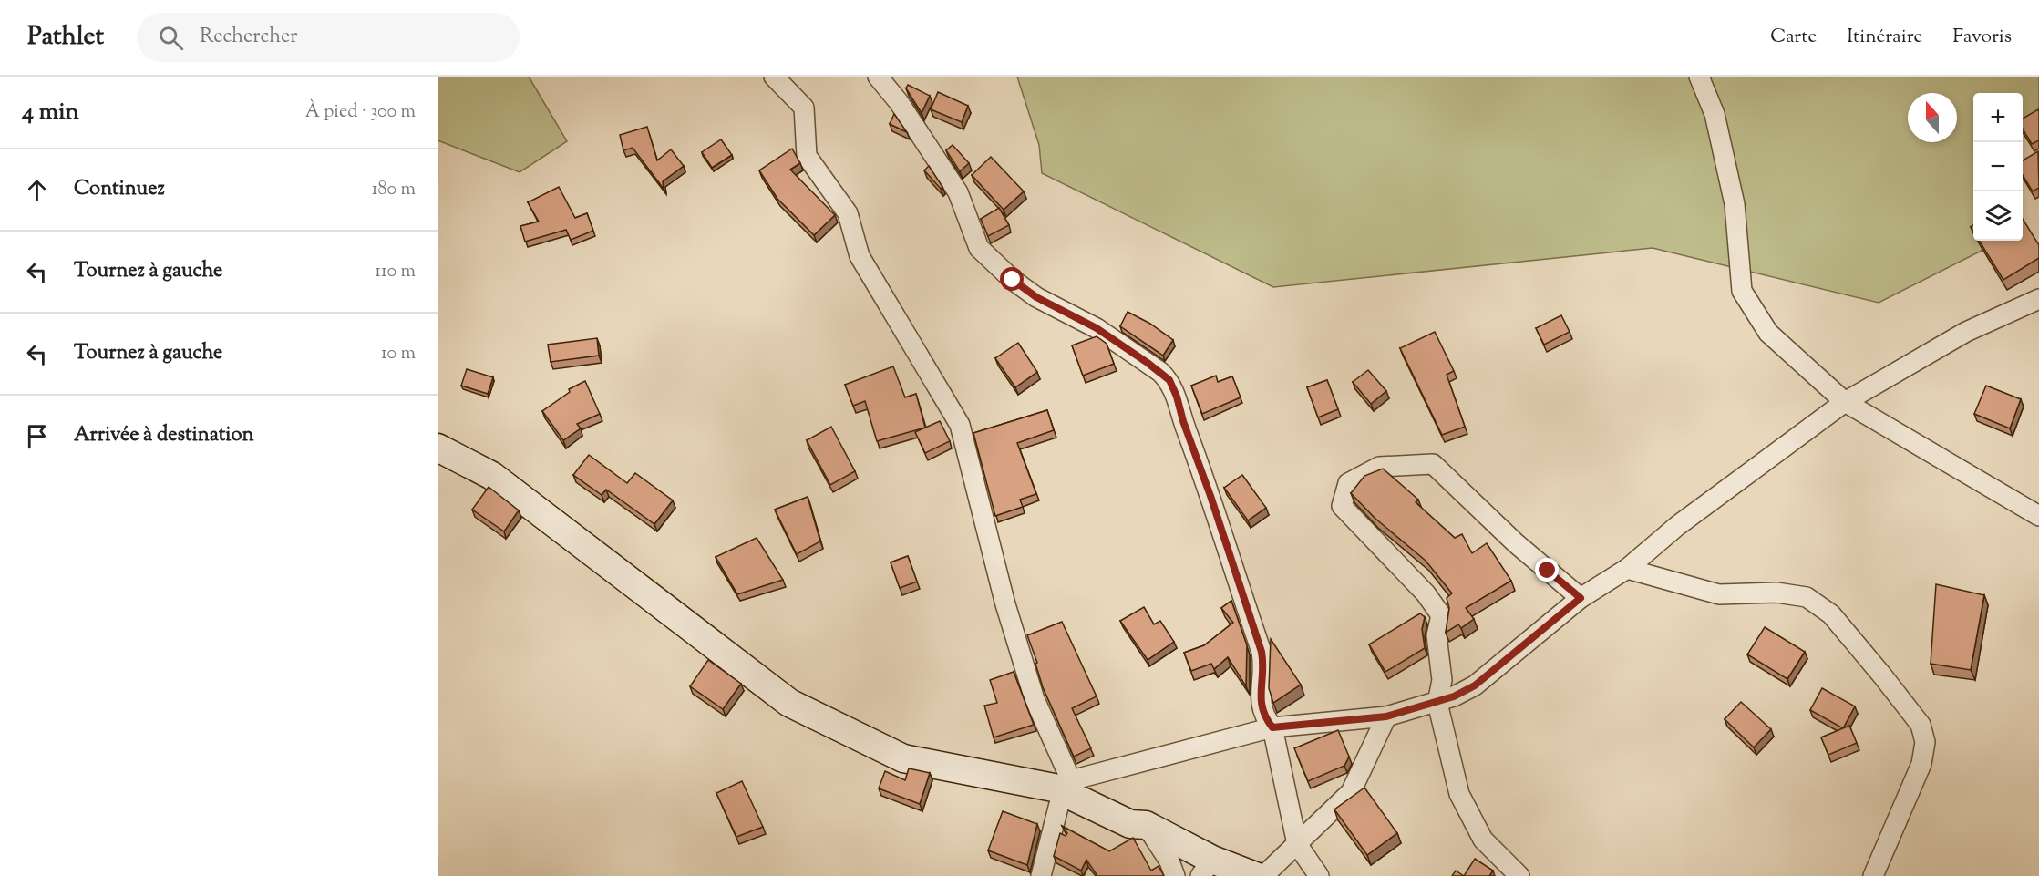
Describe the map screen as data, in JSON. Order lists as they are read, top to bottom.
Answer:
{
  "north": "top",
  "page": {
    "header": "Pathlet",
    "search": "Rechercher",
    "nav": ["Carte", "Itinéraire", "Favoris"],
    "heading": ["4 min", "À pied · 300 m"],
    "map_buttons": ["+", "−"],
    "list": [
      ["Continuez", "180 m"],
      ["Tournez à gauche", "110 m"],
      ["Tournez à gauche", "10 m"],
      "Arrivée à destination"
    ]
  }
}
